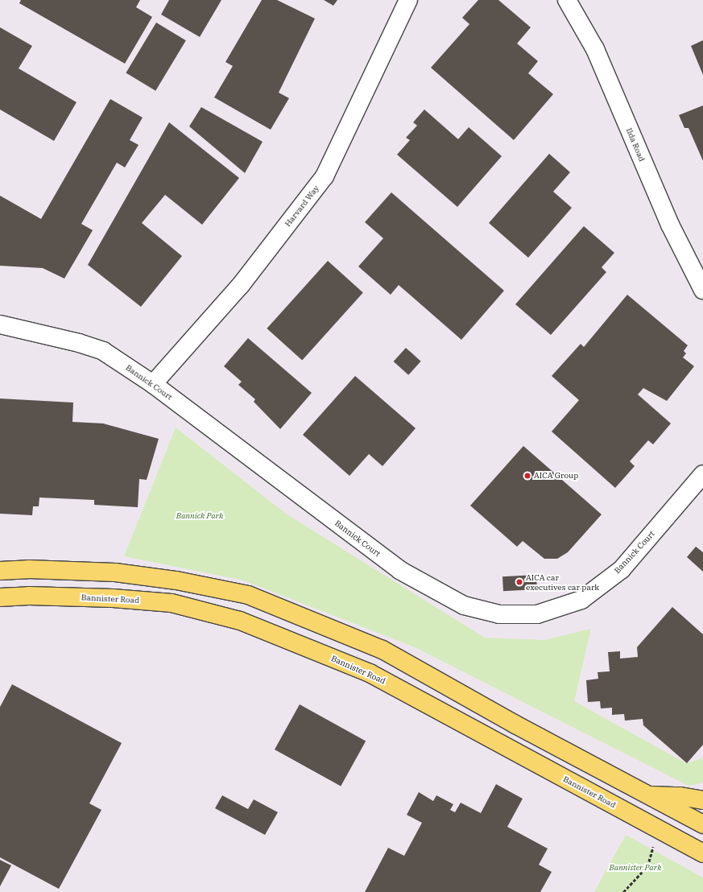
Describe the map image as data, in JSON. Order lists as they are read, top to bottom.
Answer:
{
  "streets": {
    "main road": ["Bannister Road"],
    "street": ["Ilda Road", "Harvard Way", "Bannick Court"]
  },
  "crossings": [
    ["Harvard Way", "Bannick Court"]
  ],
  "parks": ["Bannick Park", "Bannister Park"],
  "places": ["AICA Group", "AICA car executives car park"]
}
